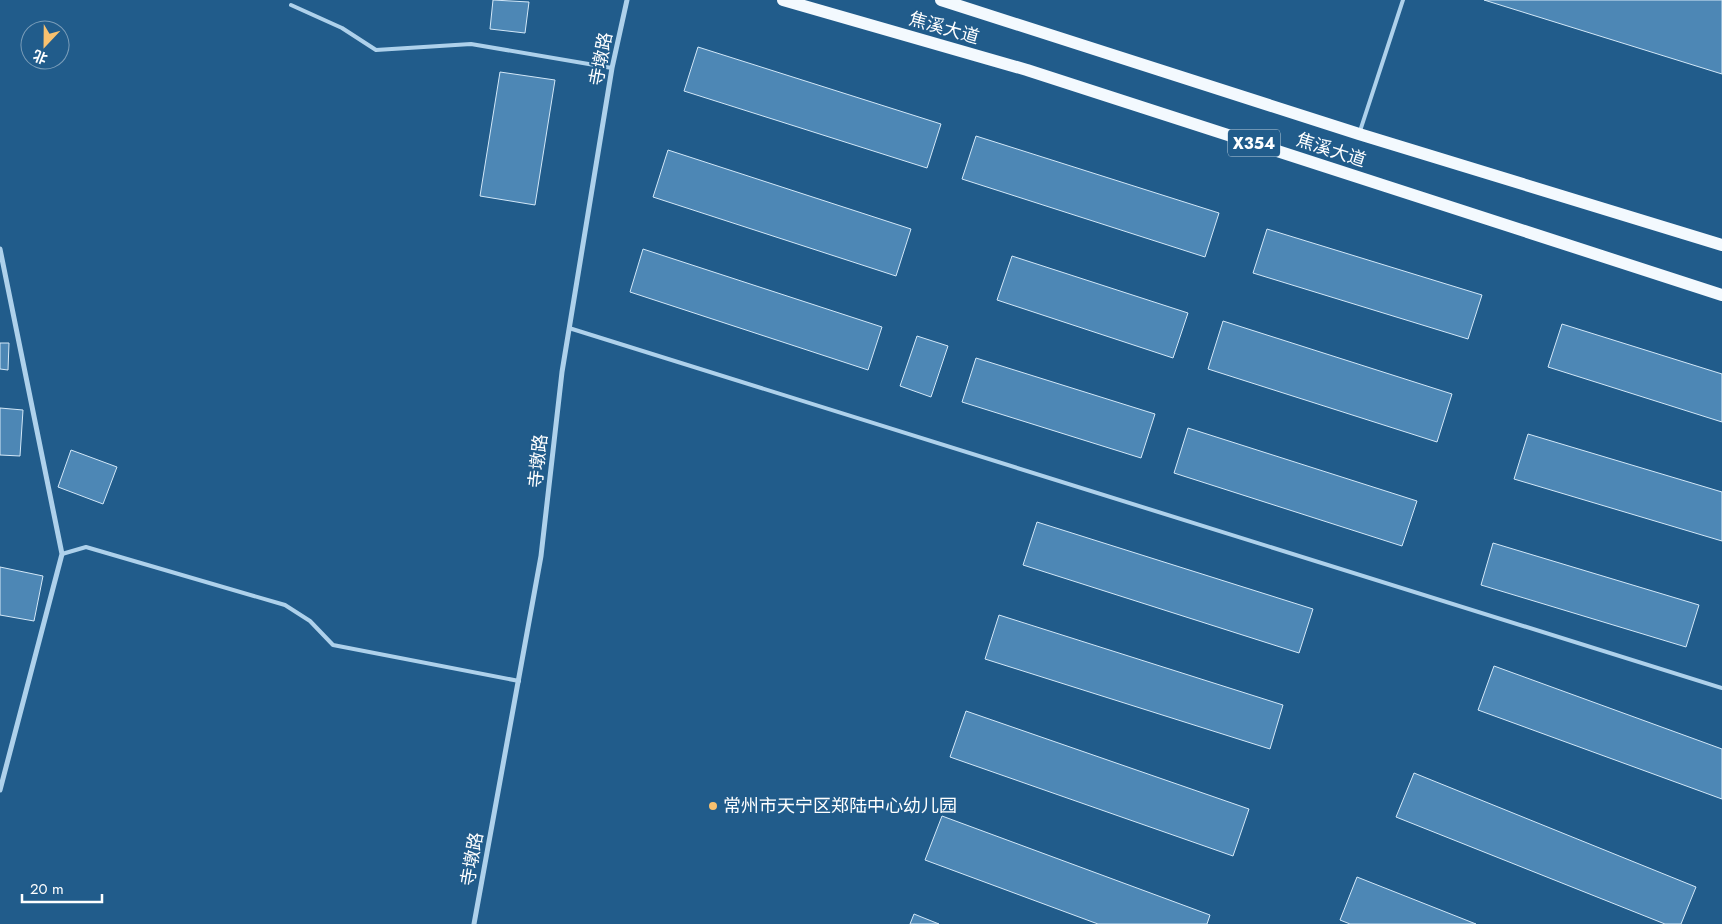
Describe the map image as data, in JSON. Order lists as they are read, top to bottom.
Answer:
{
  "streets": {
    "main road": ["焦溪大道", "X354"],
    "street": ["寺墩路"]
  },
  "places": ["常州市天宁区郑陆中心幼儿园"],
  "scale_bar": "20 m",
  "north": "bottom"
}
